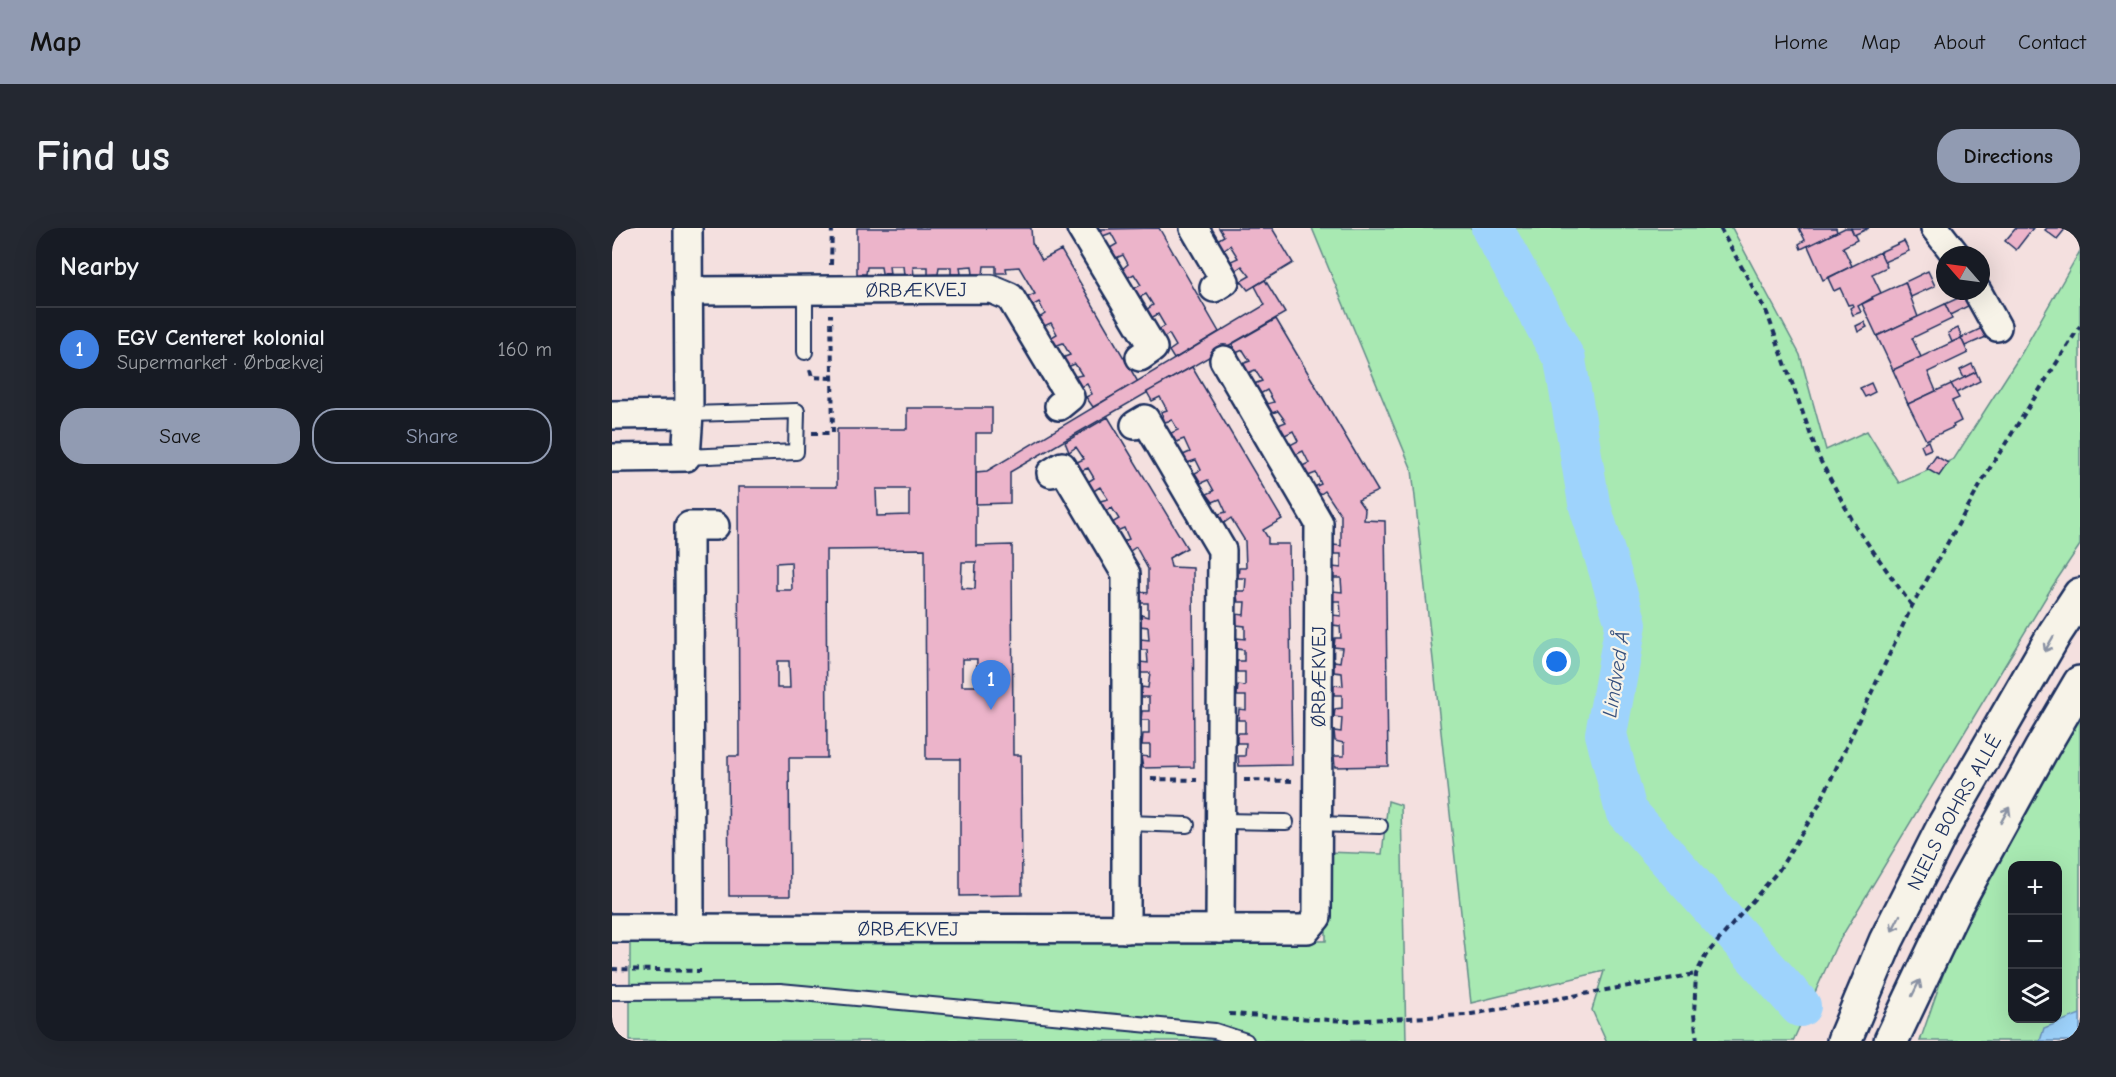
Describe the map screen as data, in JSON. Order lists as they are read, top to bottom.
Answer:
{
  "streets": {
    "street": ["ØRBÆKVEJ", "NIELS BOHRS ALLÉ"]
  },
  "water": ["Lindved Å"],
  "north": "top left",
  "page": {
    "header": "Map",
    "nav": [
      "Home",
      "Map",
      "About",
      "Contact"
    ],
    "buttons": [
      "Directions",
      ["Save", "Share"]
    ],
    "title": "Find us",
    "heading": "Nearby",
    "list": [
      {
        "mark": "1",
        "name": "EGV Centeret kolonial",
        "note": "Supermarket · Ørbækvej",
        "value": "160 m"
      }
    ],
    "pins": "1",
    "map_buttons": ["+", "−"]
  }
}
